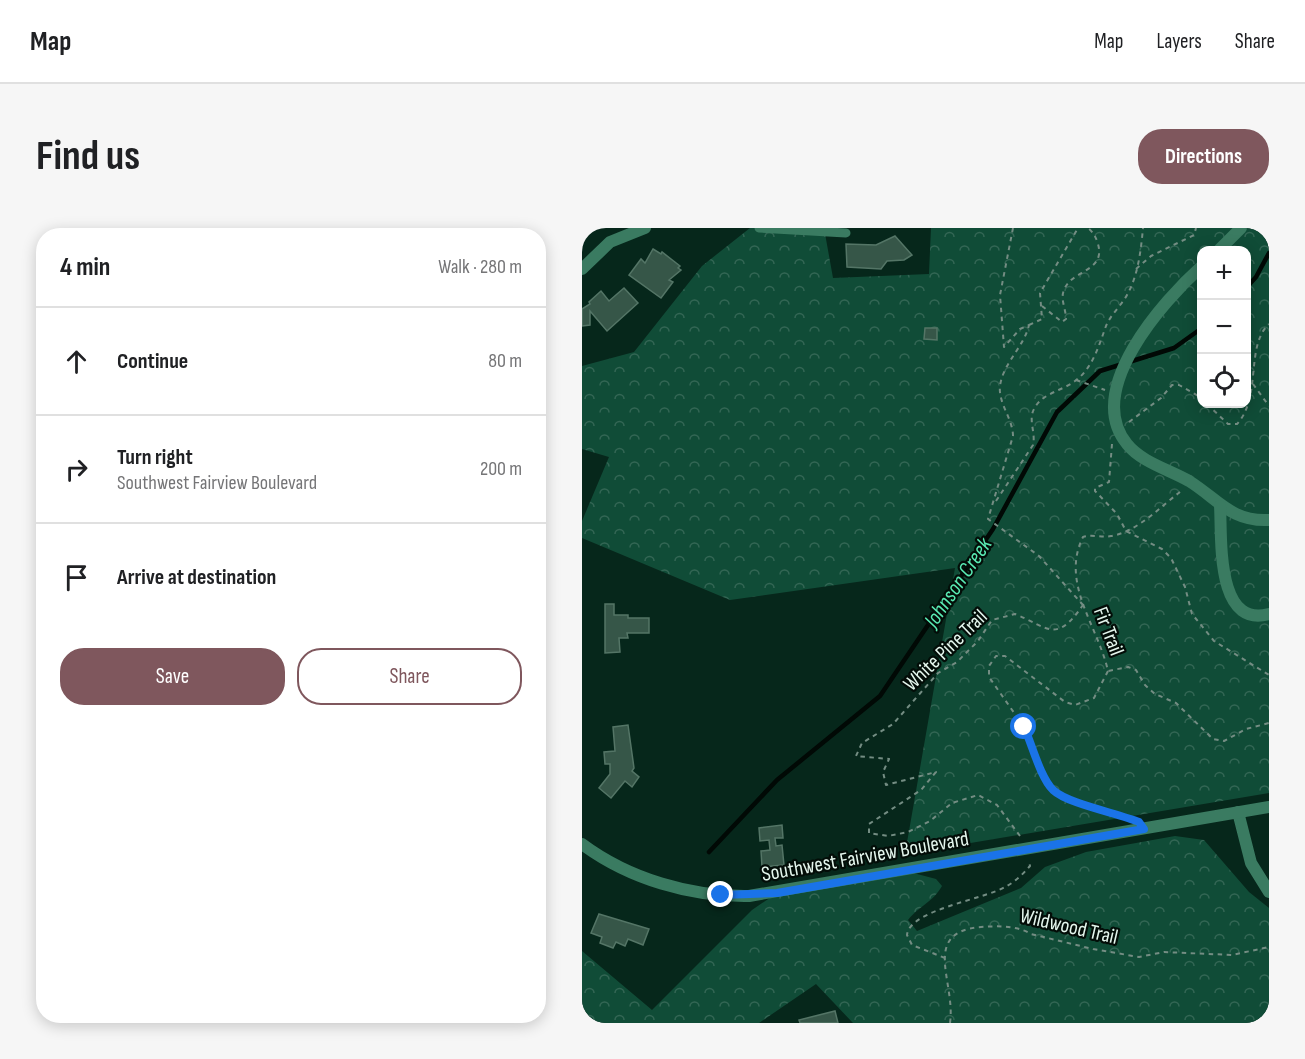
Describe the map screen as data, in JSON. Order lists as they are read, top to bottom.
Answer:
{
  "streets": {
    "street": ["Southwest Fairview Boulevard"],
    "path": ["Fir Trail", "White Pine Trail", "Wildwood Trail"]
  },
  "crossings": [
    ["Fir Trail", "White Pine Trail"],
    ["White Pine Trail", "Southwest Fairview Boulevard"]
  ],
  "water": ["Johnson Creek"],
  "page": {
    "header": "Map",
    "nav": ["Map", "Layers", "Share"],
    "buttons": [
      "Directions",
      ["Save", "Share"]
    ],
    "title": "Find us",
    "heading": ["4 min", "Walk · 280 m"],
    "map_buttons": ["+", "−"],
    "list": [
      ["Continue", "80 m"],
      ["Turn right", "Southwest Fairview Boulevard", "200 m"],
      "Arrive at destination"
    ]
  }
}
